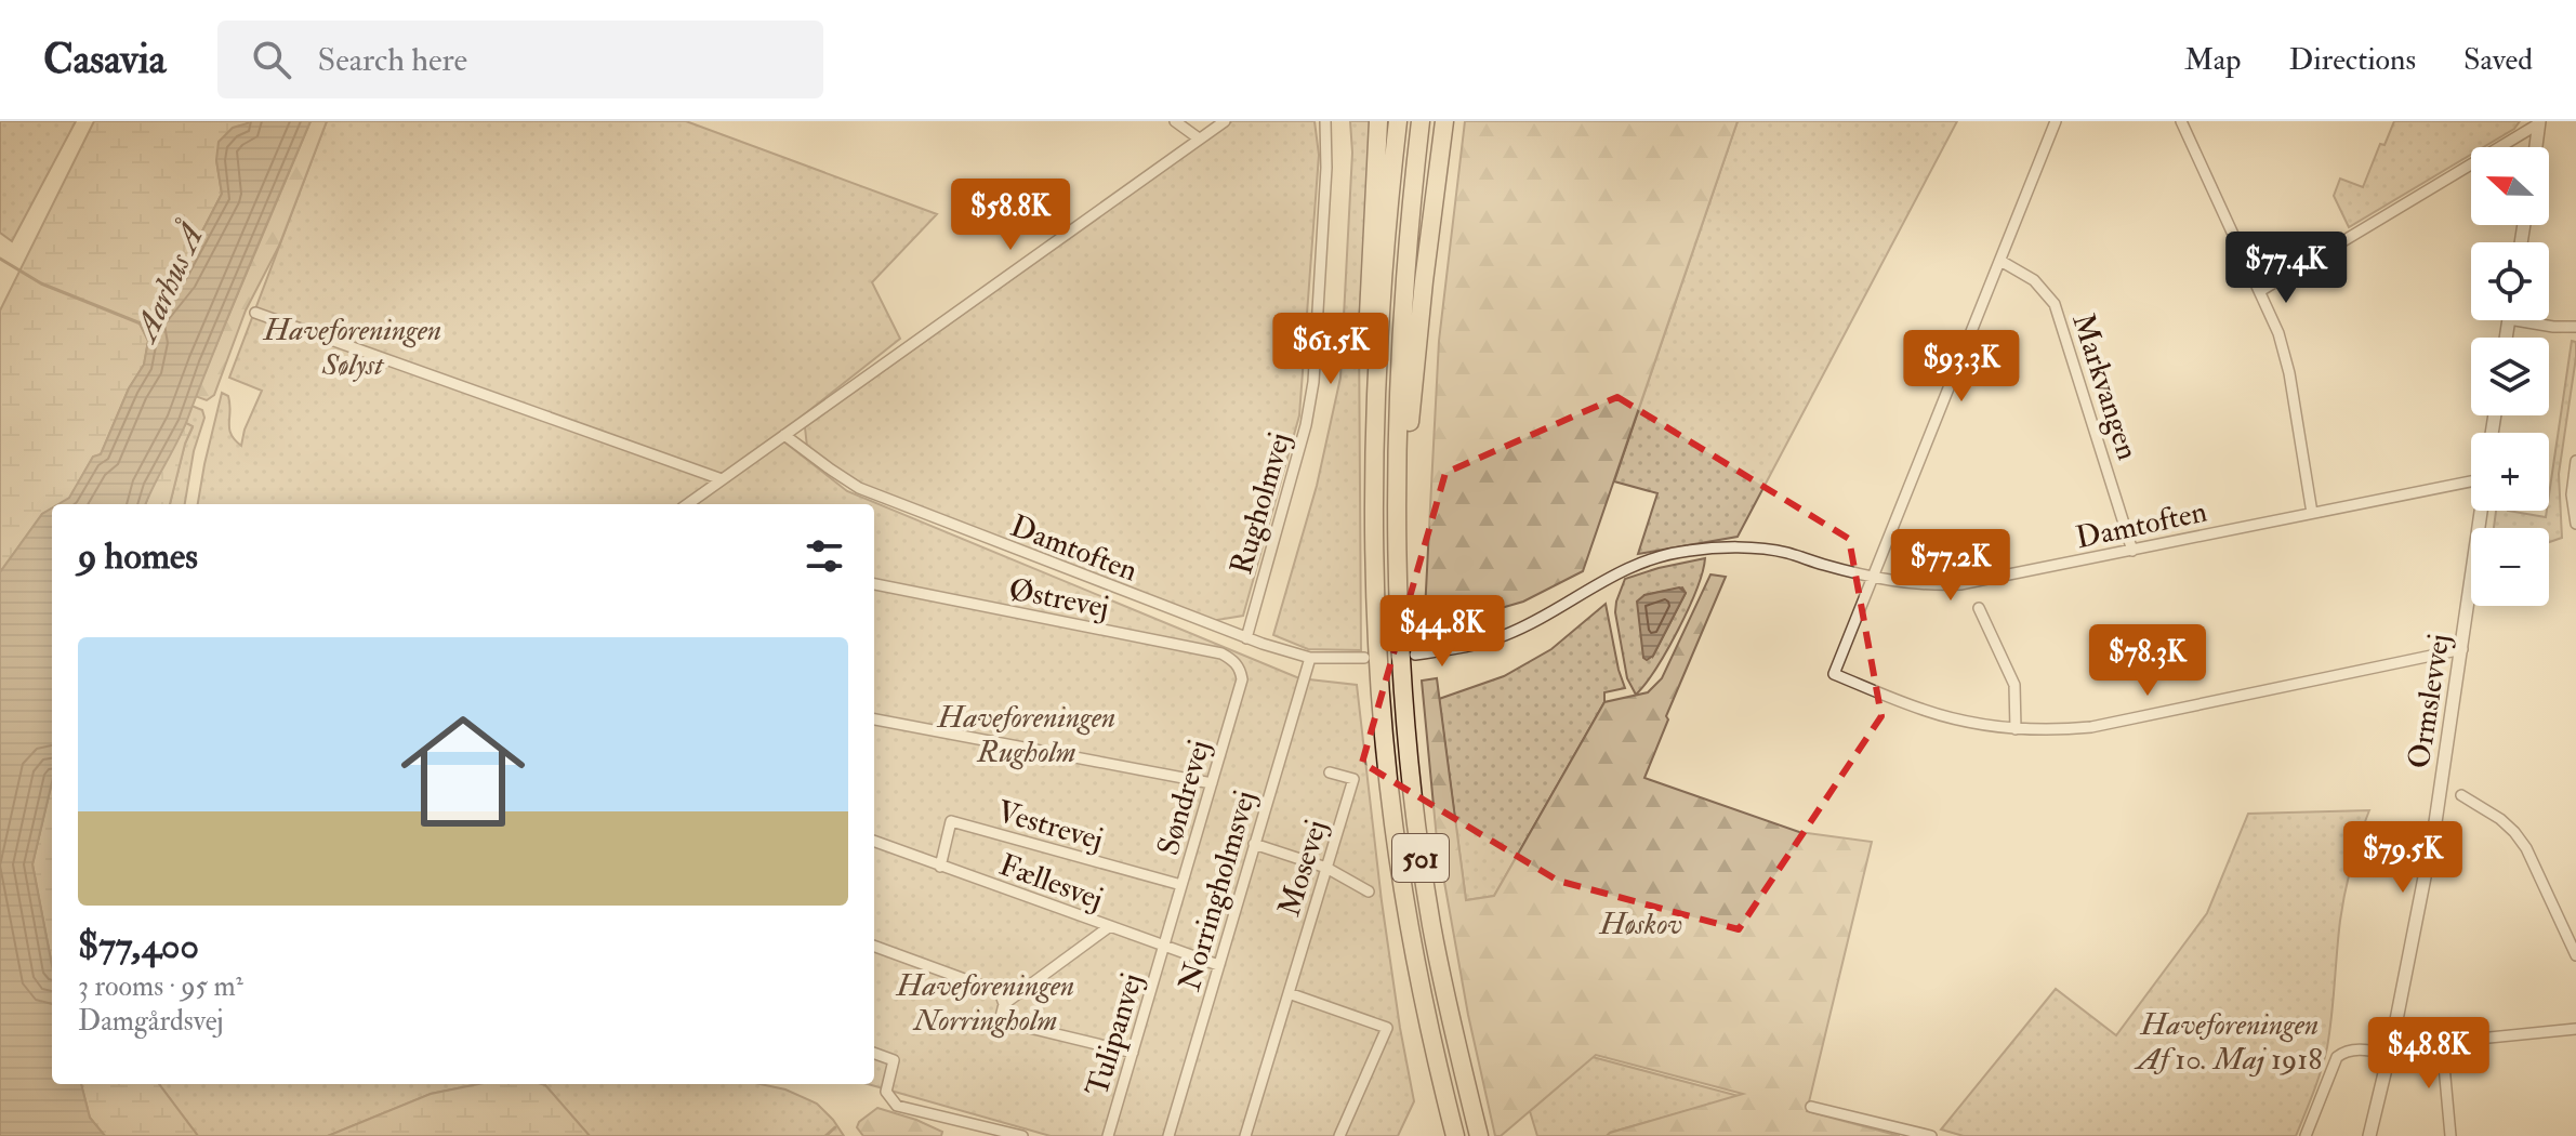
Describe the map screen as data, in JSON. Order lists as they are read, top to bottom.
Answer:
{
  "streets": {
    "highway": ["501"],
    "street": [
      "Markvangen",
      "Rugholmvej",
      "Damtoften",
      "Østrevej",
      "Ormslevvej",
      "Søndrevej",
      "Vestrevej",
      "Mosevej",
      "Fællesvej",
      "Norringholmsvej",
      "Tulipanvej"
    ]
  },
  "crossings": [
    ["Markvangen", "Damtoften"],
    ["Rugholmvej", "Damtoften"],
    ["Damtoften", "Norringholmsvej"],
    ["Østrevej", "Søndrevej"],
    ["Søndrevej", "Vestrevej"],
    ["Søndrevej", "Fællesvej"],
    ["Søndrevej", "Tulipanvej"],
    ["Vestrevej", "Fællesvej"],
    ["Fællesvej", "Norringholmsvej"],
    ["Fællesvej", "Tulipanvej"]
  ],
  "water": ["Aarhus Å"],
  "parks": [
    "Haveforeningen Sølyst",
    "Haveforeningen Rugholm",
    "Høskov",
    "Haveforeningen Norringholm",
    "Haveforeningen Af 10. Maj 1918"
  ],
  "north": "left",
  "page": {
    "header": "Casavia",
    "search": "Search here",
    "nav": ["Map", "Directions", "Saved"],
    "map_buttons": ["+", "−"],
    "price": [
      "$58.8K",
      "$77.4K",
      "$61.5K",
      "$93.3K",
      "$77.2K",
      "$44.8K",
      "$78.3K",
      "$79.5K",
      "$48.8K"
    ],
    "heading": "9 homes",
    "list": [
      {
        "name": "$77,400",
        "note": "3 rooms · 95 m² · Damgårdsvej"
      }
    ]
  }
}
